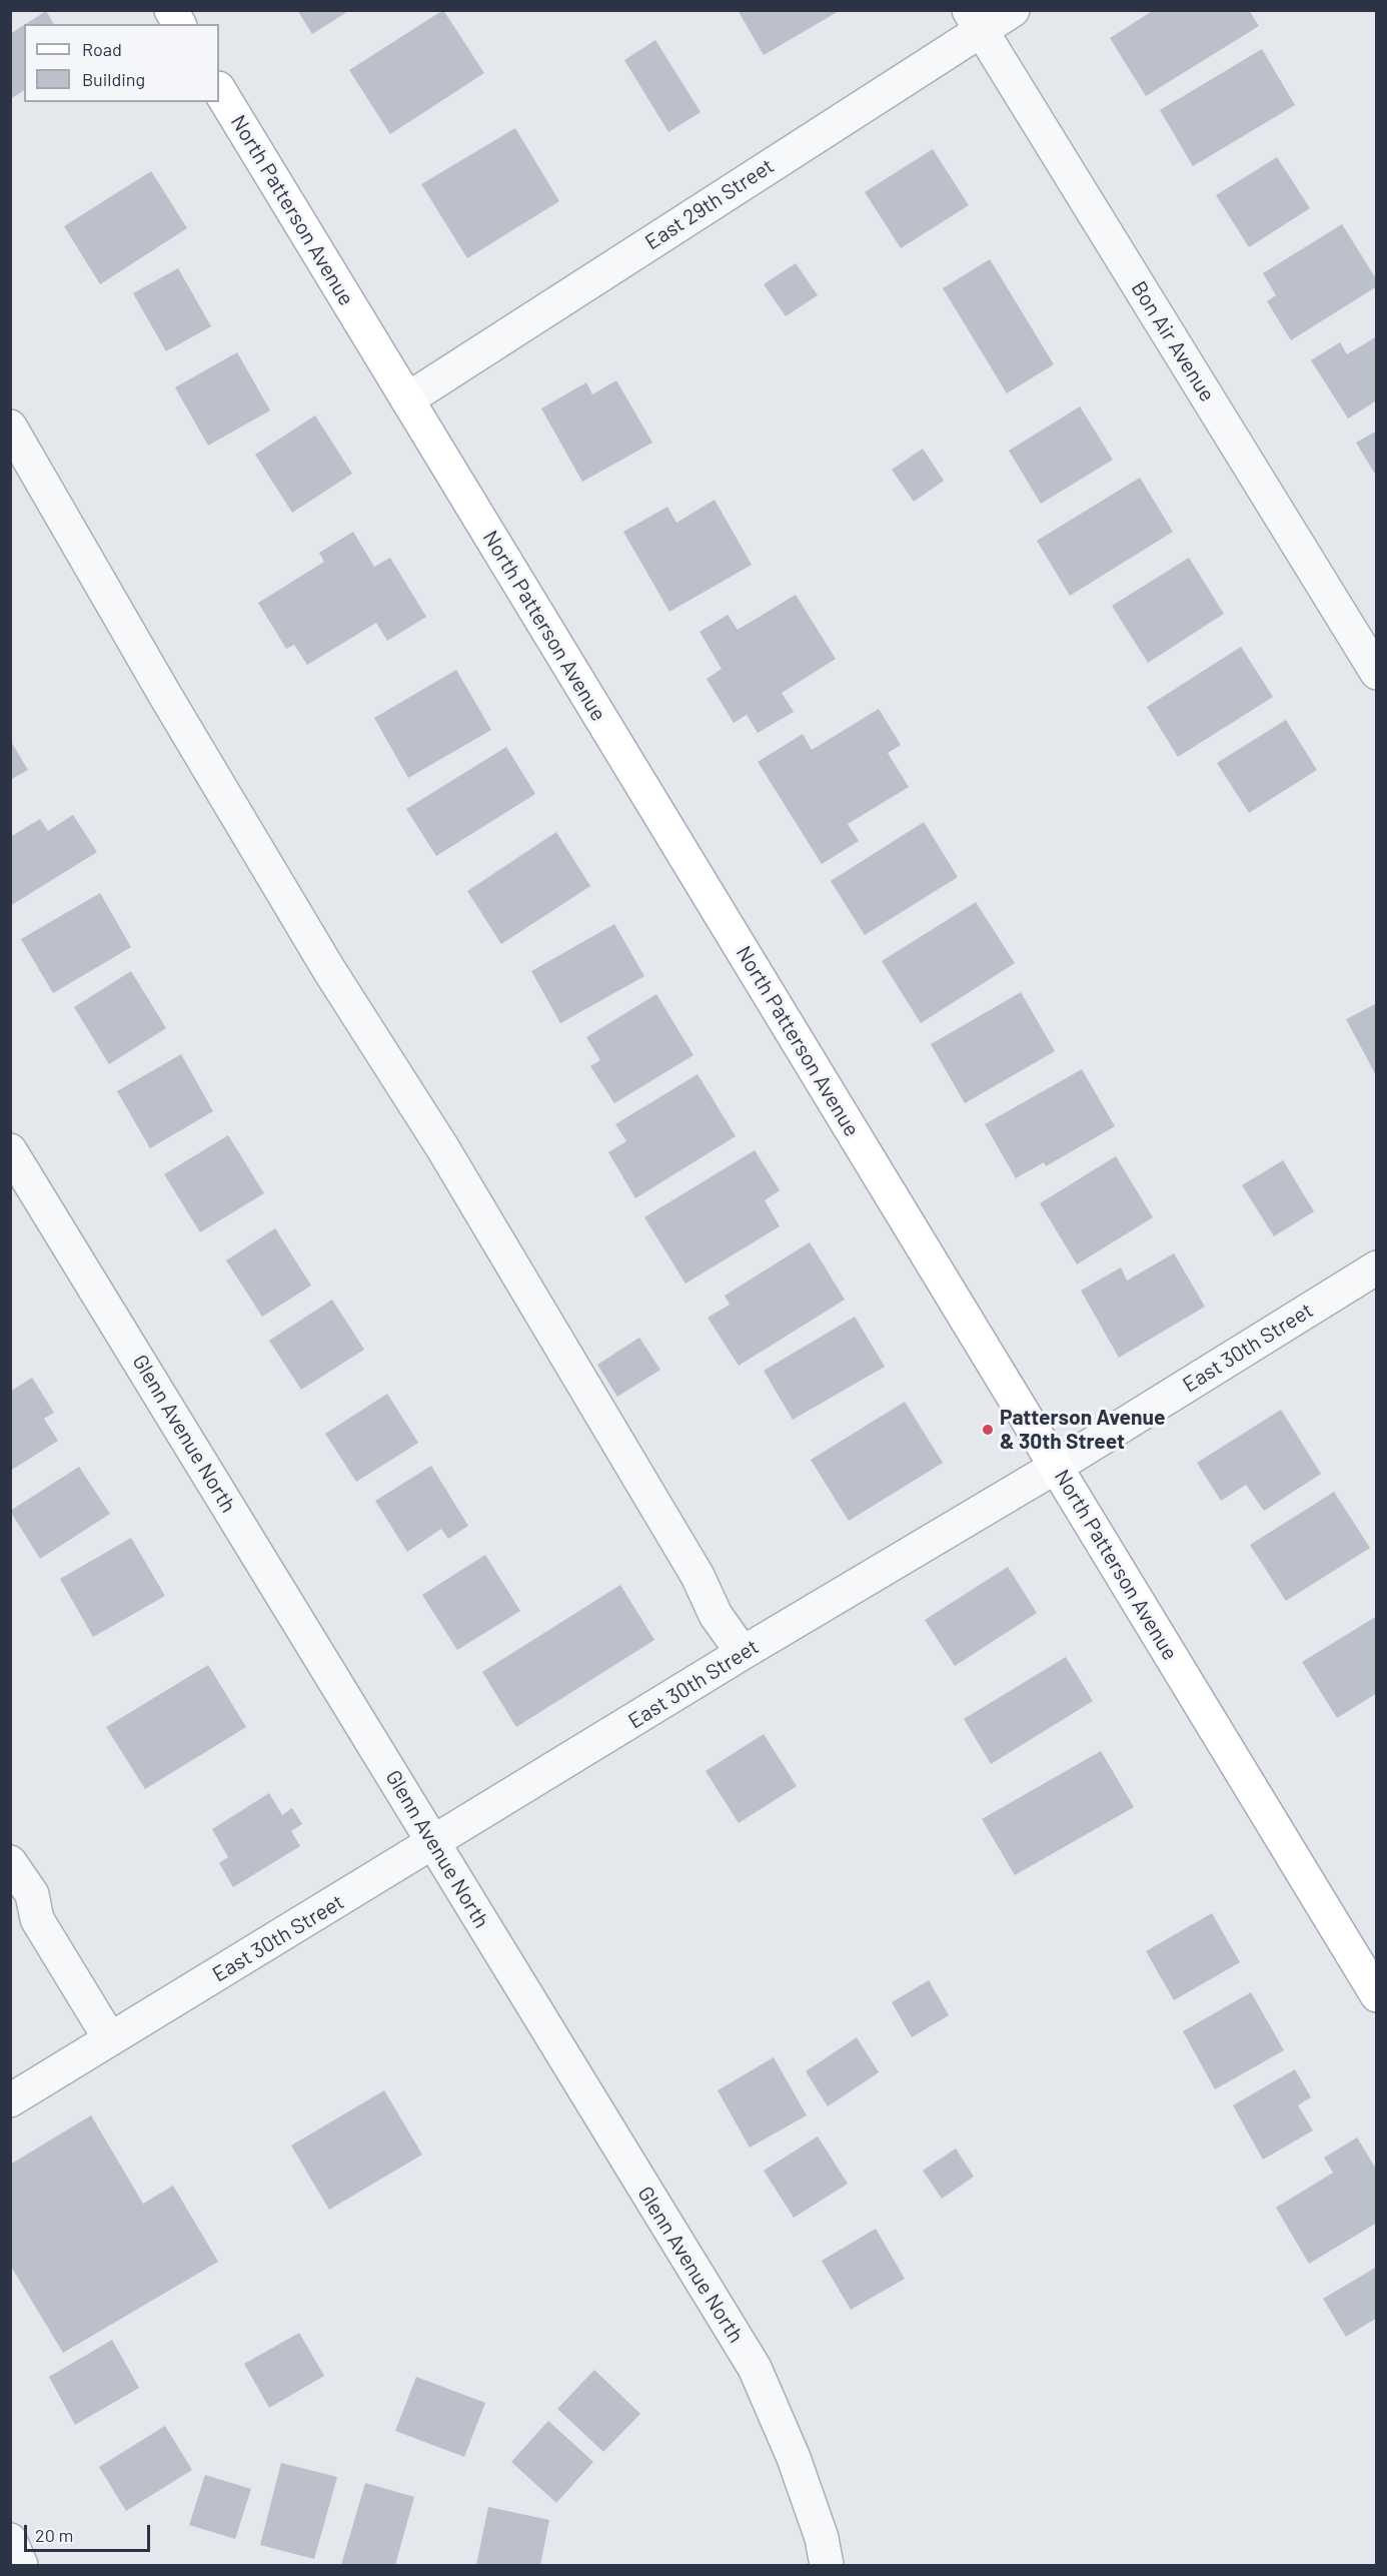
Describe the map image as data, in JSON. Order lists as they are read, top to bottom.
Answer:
{
  "streets": {
    "main road": ["North Patterson Avenue"],
    "street": [
      "East 29th Street",
      "Bon Air Avenue",
      "East 30th Street",
      "Glenn Avenue North"
    ]
  },
  "crossings": [
    ["East 29th Street", "North Patterson Avenue"],
    ["East 29th Street", "Bon Air Avenue"],
    ["North Patterson Avenue", "East 30th Street"],
    ["East 30th Street", "Glenn Avenue North"]
  ],
  "places": ["Patterson Avenue & 30th Street"],
  "legend": ["Road", "Building"],
  "scale_bar": "20 m"
}
